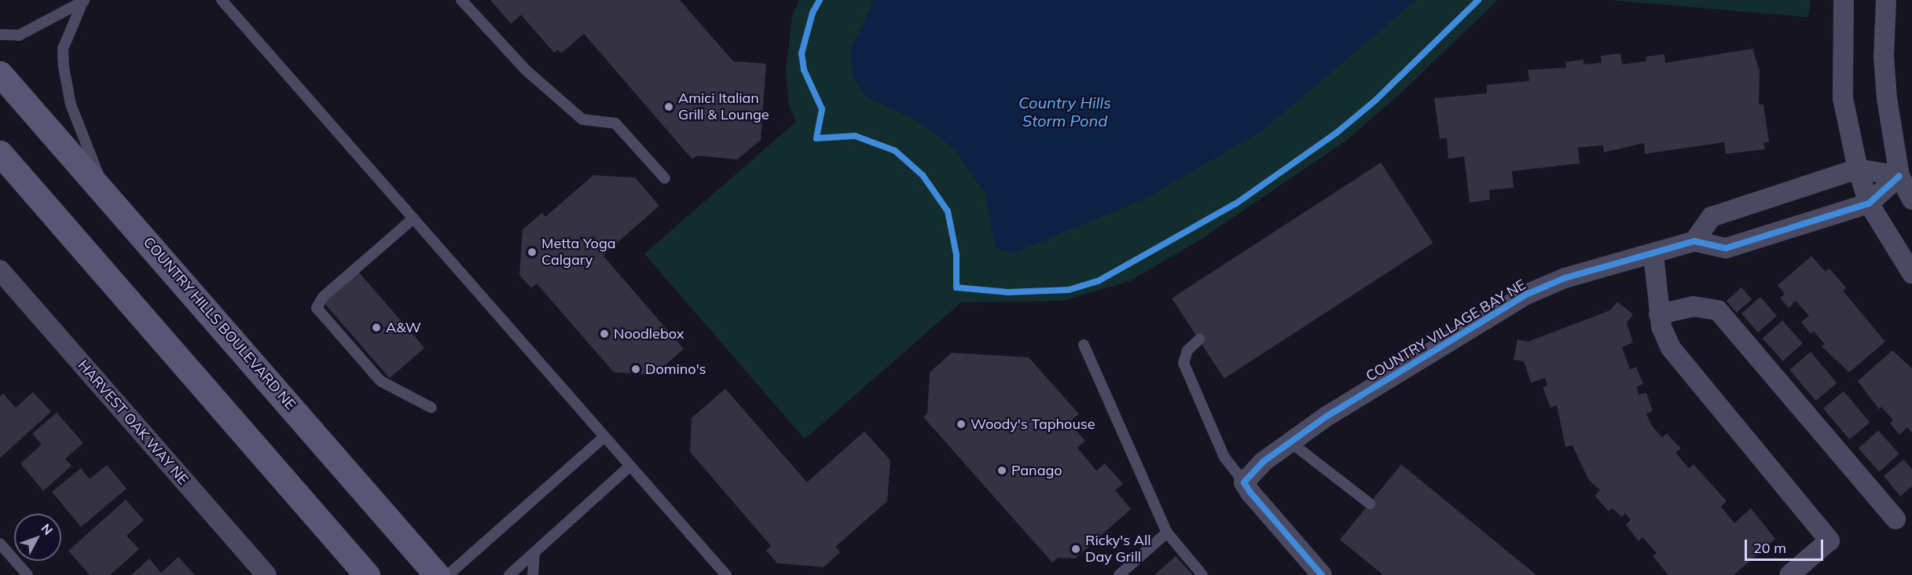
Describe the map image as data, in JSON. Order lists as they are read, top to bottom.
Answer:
{
  "streets": {
    "main road": ["COUNTRY HILLS BOULEVARD NE"],
    "street": ["COUNTRY VILLAGE BAY NE", "HARVEST OAK WAY NE"]
  },
  "water": ["Country Hills Storm Pond"],
  "places": [
    "Amici Italian Grill & Lounge",
    "Metta Yoga Calgary",
    "A&W",
    "Noodlebox",
    "Domino's",
    "Woody's Taphouse",
    "Panago",
    "Ricky's All Day Grill"
  ],
  "scale_bar": "20 m",
  "north": "top right"
}
